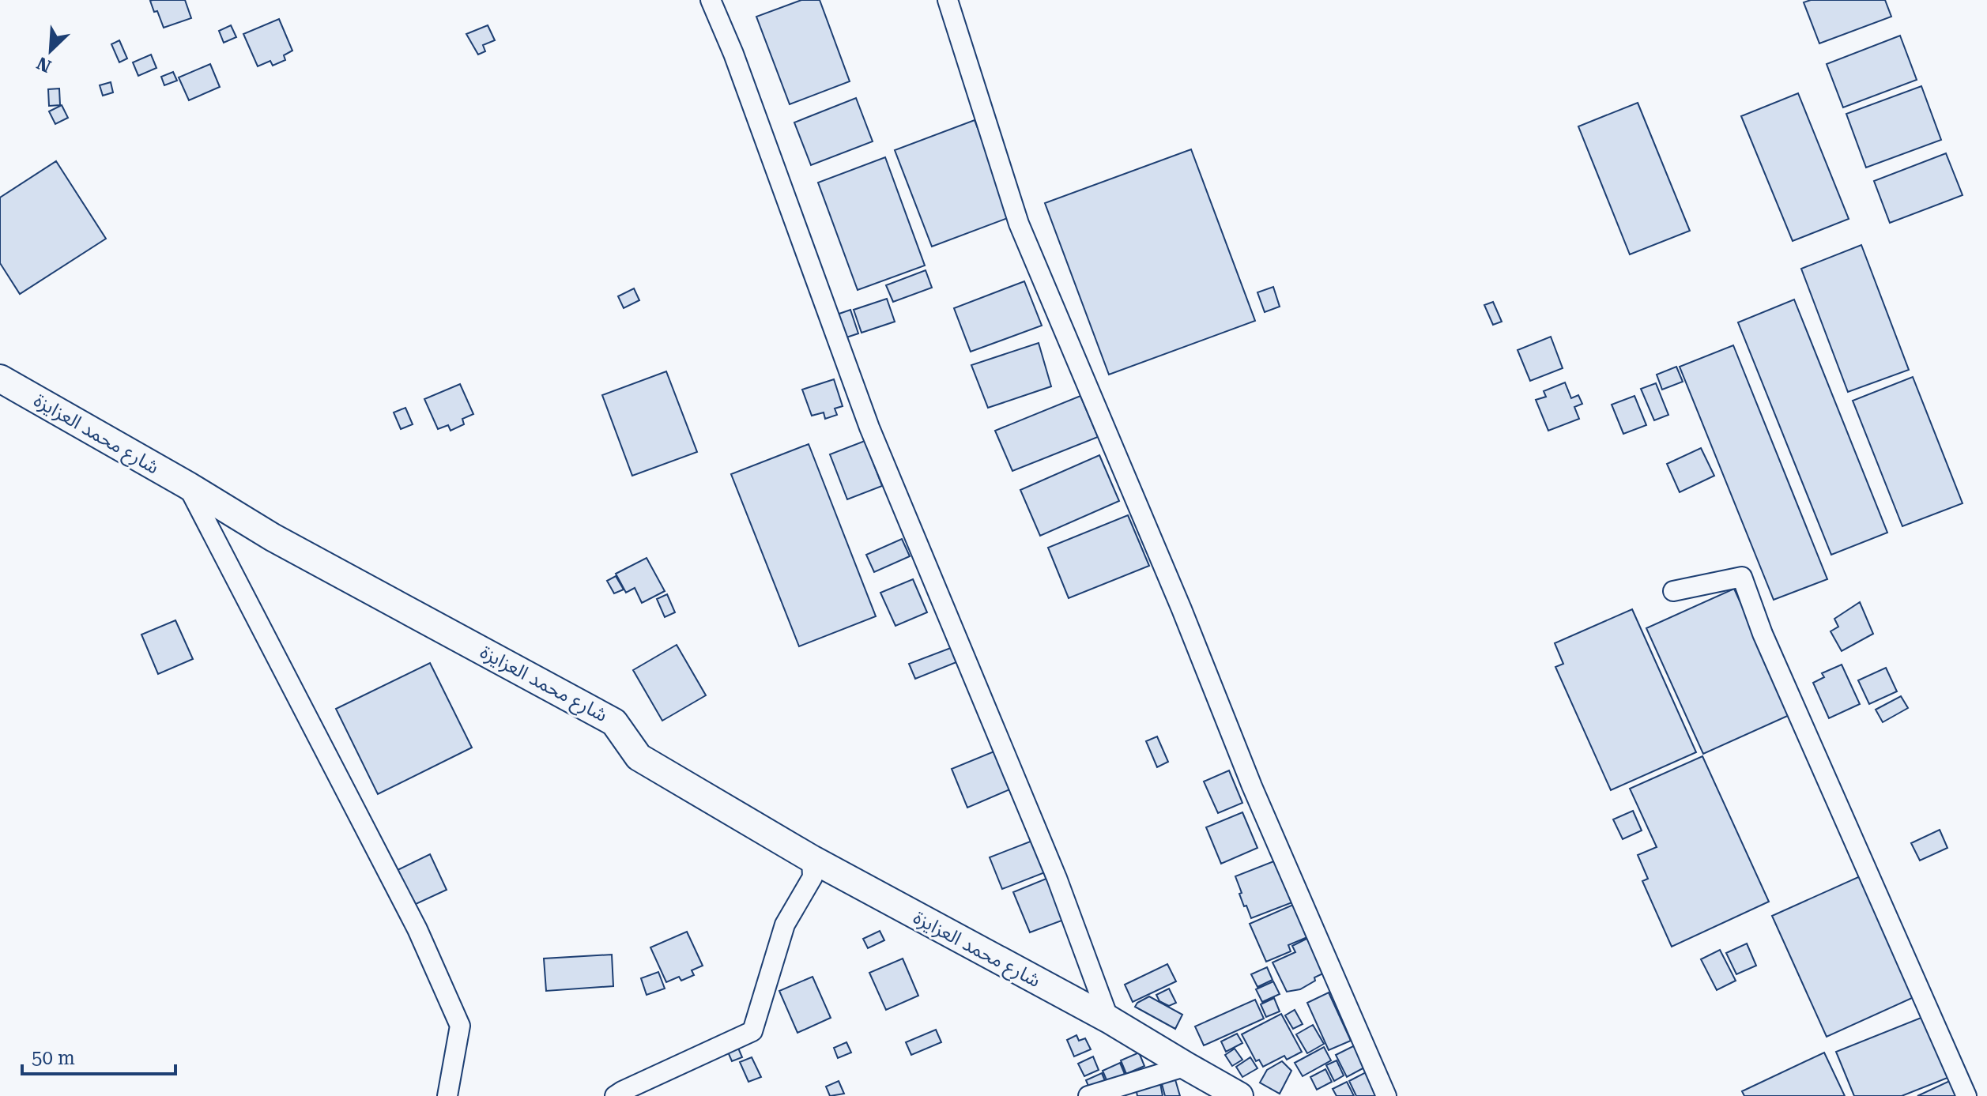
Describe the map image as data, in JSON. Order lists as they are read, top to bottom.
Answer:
{
  "streets": {
    "main road": ["شارع محمد العزايزة"]
  },
  "scale_bar": "50 m",
  "north": "bottom left"
}
